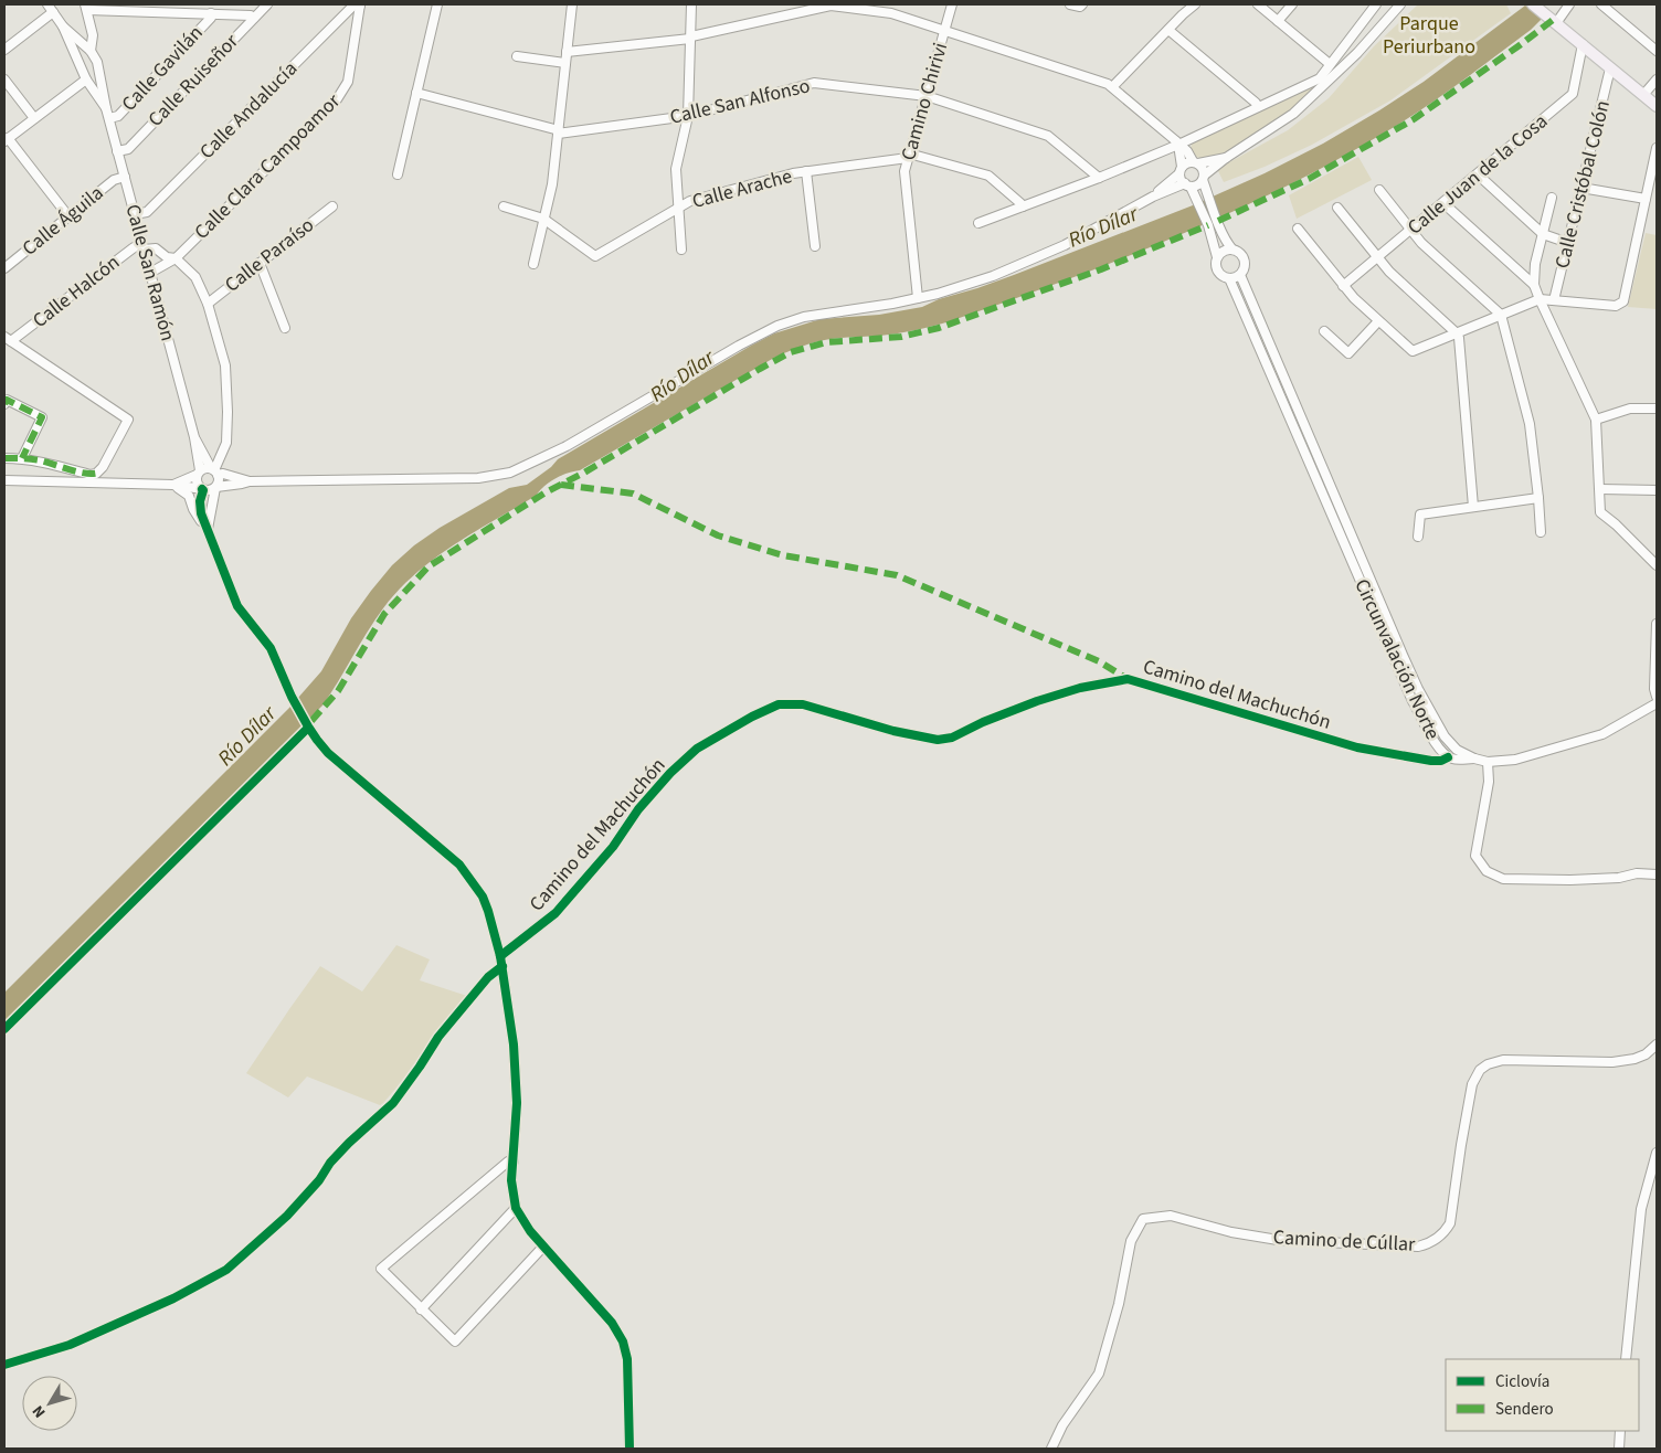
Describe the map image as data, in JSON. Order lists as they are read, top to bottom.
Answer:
{
  "streets": {
    "street": [
      "Calle Gavilán",
      "Calle Ruiseñor",
      "Calle San Alfonso",
      "Camino Chirivi",
      "Calle Andalucía",
      "Calle Clara Campoamor",
      "Calle Juan de la Cosa",
      "Calle Cristóbal Colón",
      "Calle Arache",
      "Calle Águila",
      "Calle Paraíso",
      "Calle San Ramón",
      "Calle Halcón",
      "Circunvalación Norte",
      "Camino del Machuchón",
      "Camino de Cúllar"
    ]
  },
  "crossings": [
    ["Calle Gavilán", "Calle San Ramón"],
    ["Calle Ruiseñor", "Calle San Ramón"],
    ["Calle San Alfonso", "Camino Chirivi"],
    ["Camino Chirivi", "Calle Arache"],
    ["Calle Andalucía", "Calle Clara Campoamor"],
    ["Calle Andalucía", "Calle San Ramón"],
    ["Calle Clara Campoamor", "Calle San Ramón"],
    ["Calle Águila", "Calle San Ramón"],
    ["Calle San Ramón", "Calle Halcón"],
    ["Circunvalación Norte", "Camino del Machuchón"]
  ],
  "water": ["Río Dílar"],
  "parks": ["Parque Periurbano"],
  "legend": ["Ciclovía", "Sendero"],
  "north": "bottom left"
}
